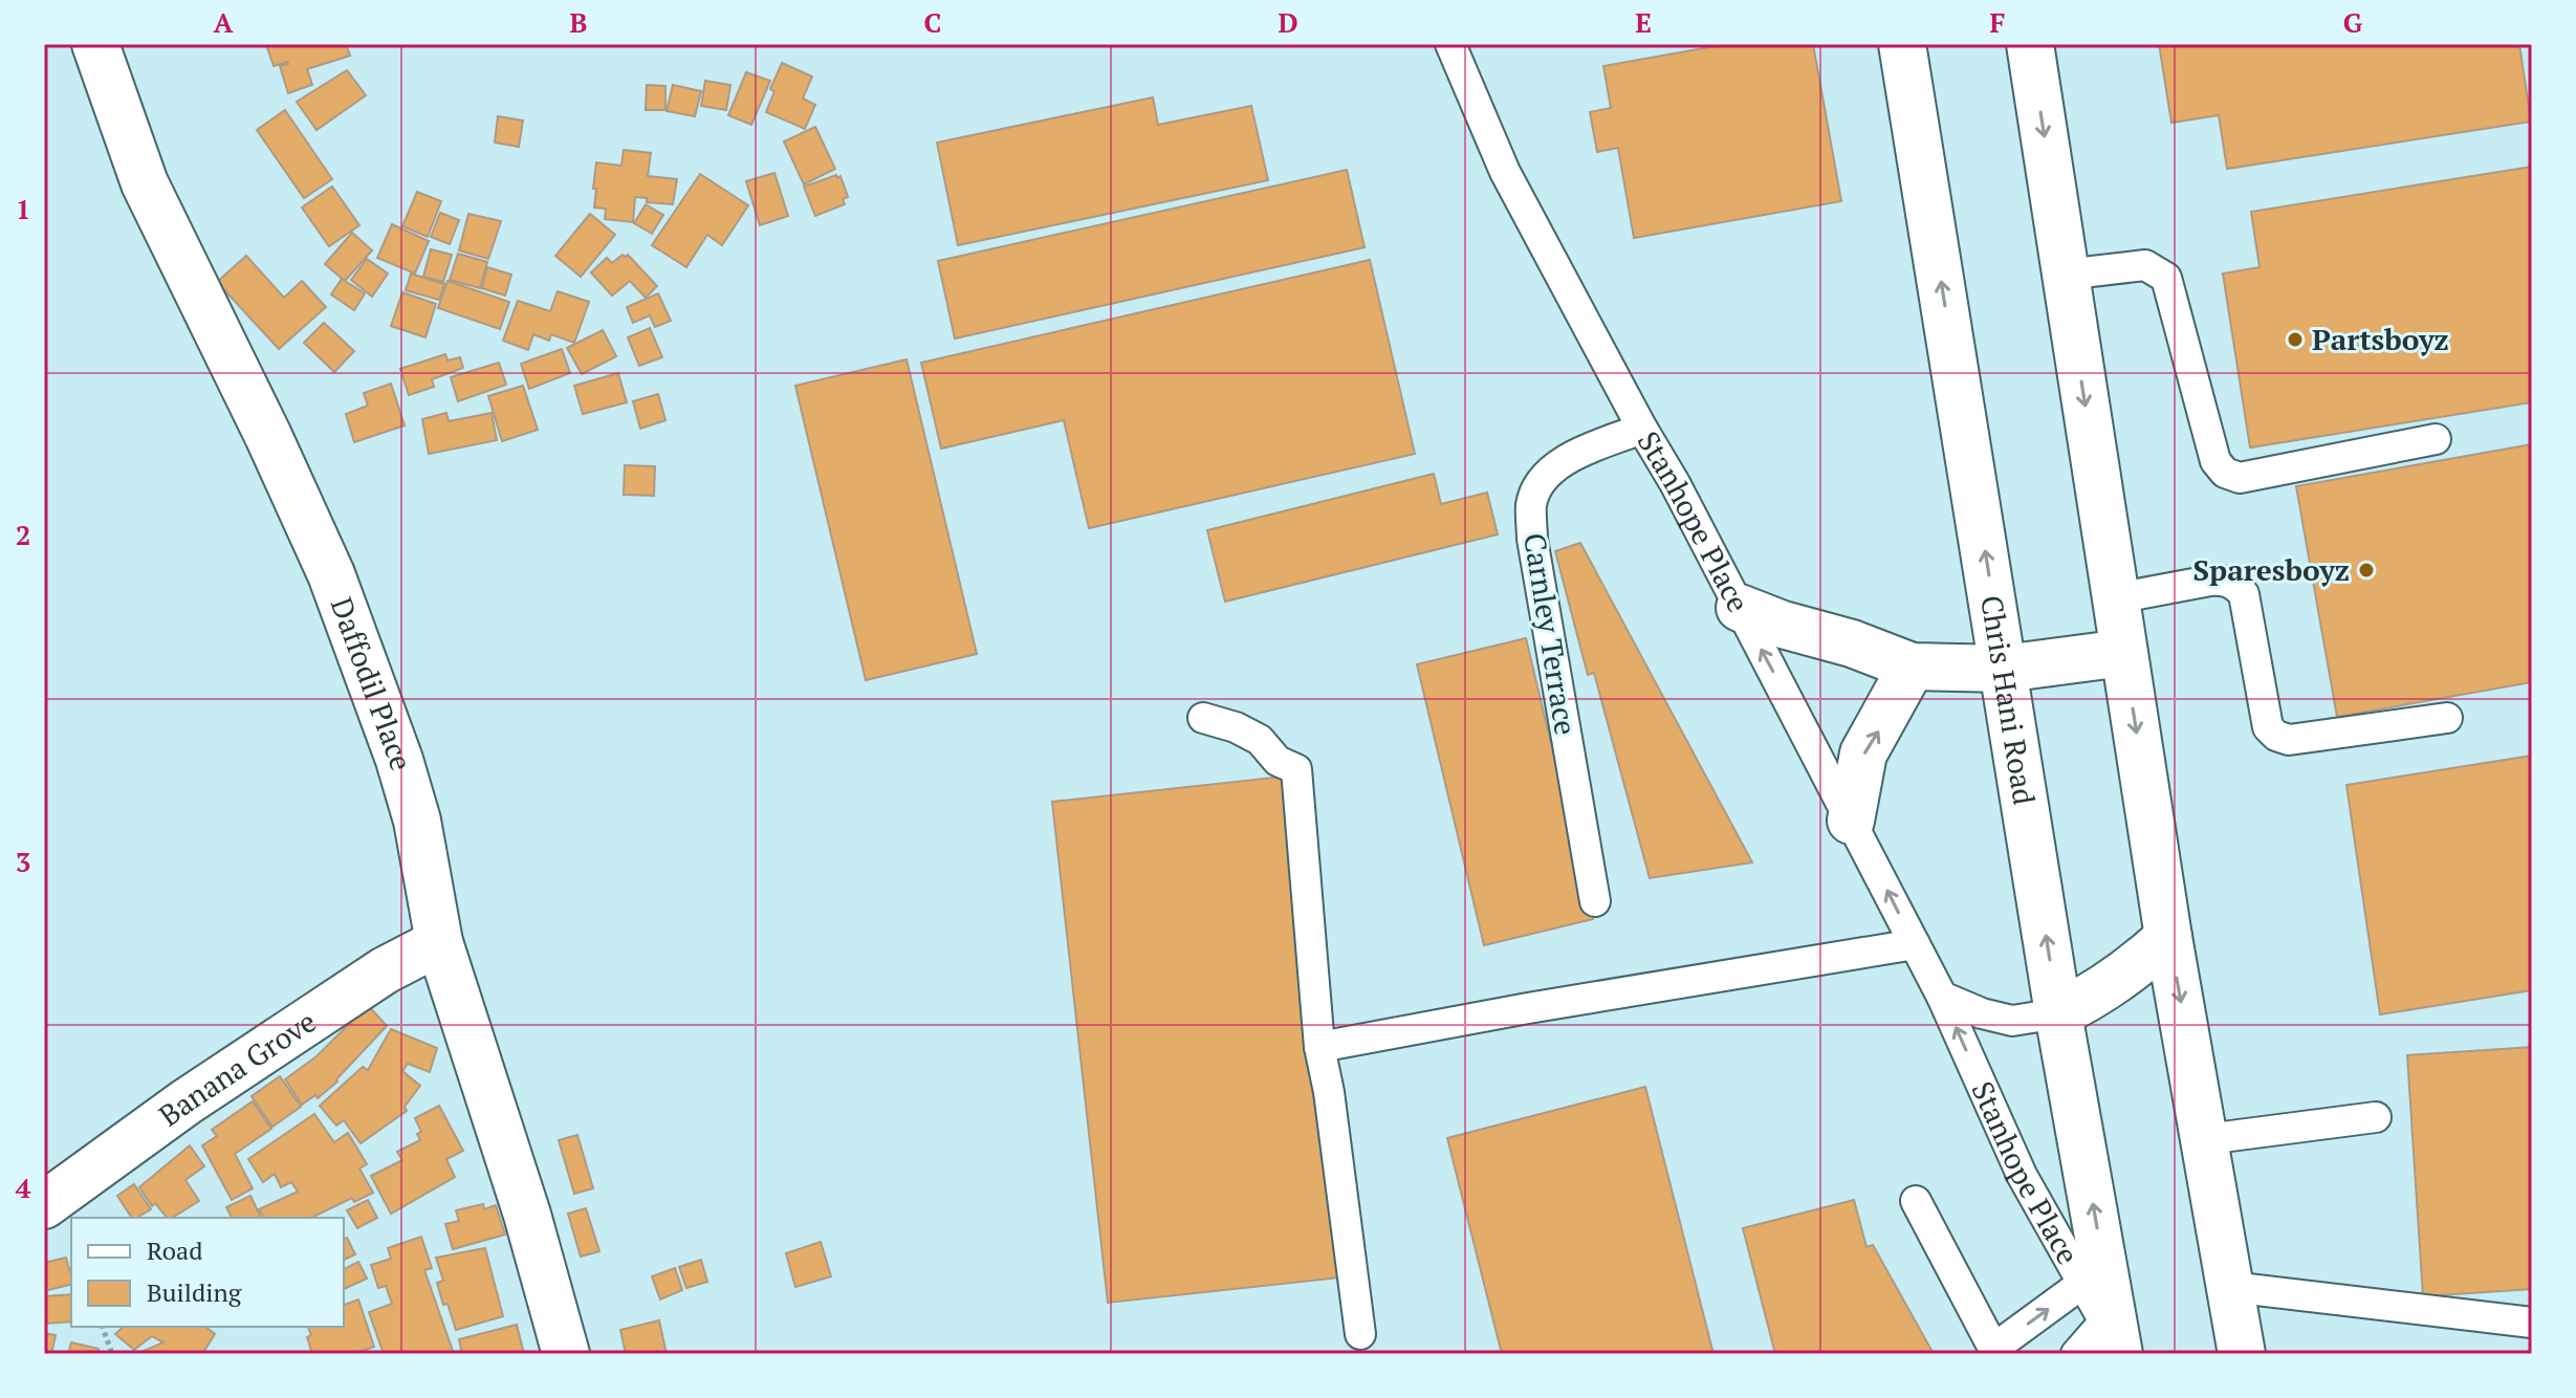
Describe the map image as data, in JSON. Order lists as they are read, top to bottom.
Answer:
{
  "streets": {
    "main road": ["Daffodil Place", "Chris Hani Road", "Banana Grove"],
    "lane": ["Stanhope Place", "Carnley Terrace"]
  },
  "crossings": [
    ["Stanhope Place", "Carnley Terrace"],
    ["Stanhope Place", "Chris Hani Road"],
    ["Daffodil Place", "Banana Grove"]
  ],
  "one_way": ["Stanhope Place"],
  "places": ["Partsboyz", "Sparesboyz"],
  "legend": ["Road", "Building"],
  "grid": {
    "columns": [
      "A",
      "B",
      "C",
      "D",
      "E",
      "F",
      "G"
    ],
    "rows": [
      "1",
      "2",
      "3",
      "4"
    ]
  }
}
